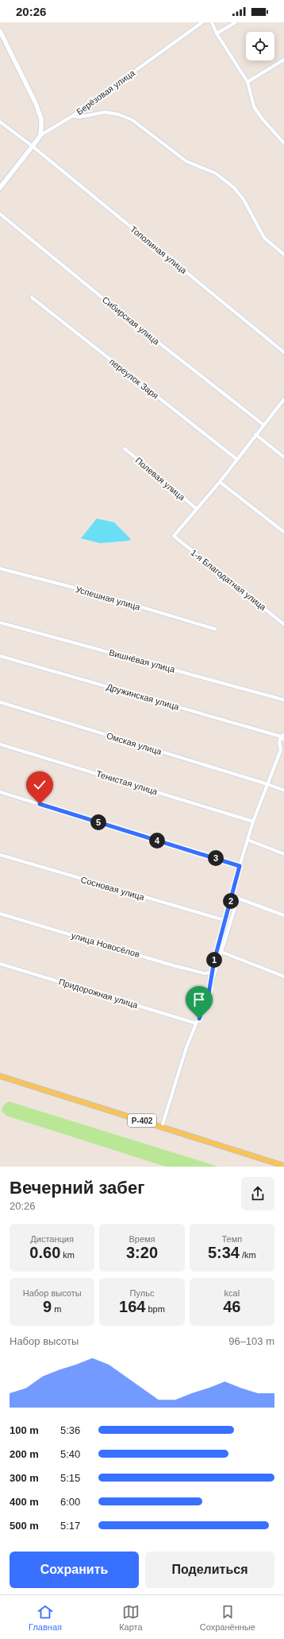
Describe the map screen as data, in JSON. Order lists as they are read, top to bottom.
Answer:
{
  "streets": {
    "main road": ["Р-402"],
    "street": [
      "Берёзовая улица",
      "Тополиная улица",
      "Сибирская улица",
      "переулок Заря",
      "Полевая улица",
      "1-я Благодатная улица",
      "Успешная улица",
      "Вишнёвая улица",
      "Дружинская улица",
      "Омская улица",
      "Тенистая улица",
      "Сосновая улица",
      "улица Новосёлов",
      "Придорожная улица"
    ]
  },
  "crossings": [
    ["Полевая улица", "1-я Благодатная улица"]
  ],
  "page": {
    "status": "20:26",
    "pins": [
      "5",
      "4",
      "3",
      "2",
      "1"
    ],
    "heading": ["Вечерний забег", "20:26"],
    "stats": [
      ["Дистанция", "0.60 km"],
      ["Время", "3:20"],
      ["Темп", "5:34 /km"],
      ["Набор высоты", "9 m"],
      ["Пульс", "164 bpm"],
      ["kcal", "46"]
    ],
    "chart": ["Набор высоты", "96–103 m"],
    "list": [
      {
        "name": "100 m",
        "note": "5:36"
      },
      {
        "name": "200 m",
        "note": "5:40"
      },
      {
        "name": "300 m",
        "note": "5:15"
      },
      {
        "name": "400 m",
        "note": "6:00"
      },
      {
        "name": "500 m",
        "note": "5:17"
      }
    ],
    "buttons": ["Сохранить", "Поделиться"],
    "tabs": ["Главная", "Карта", "Сохранённые"]
  }
}
